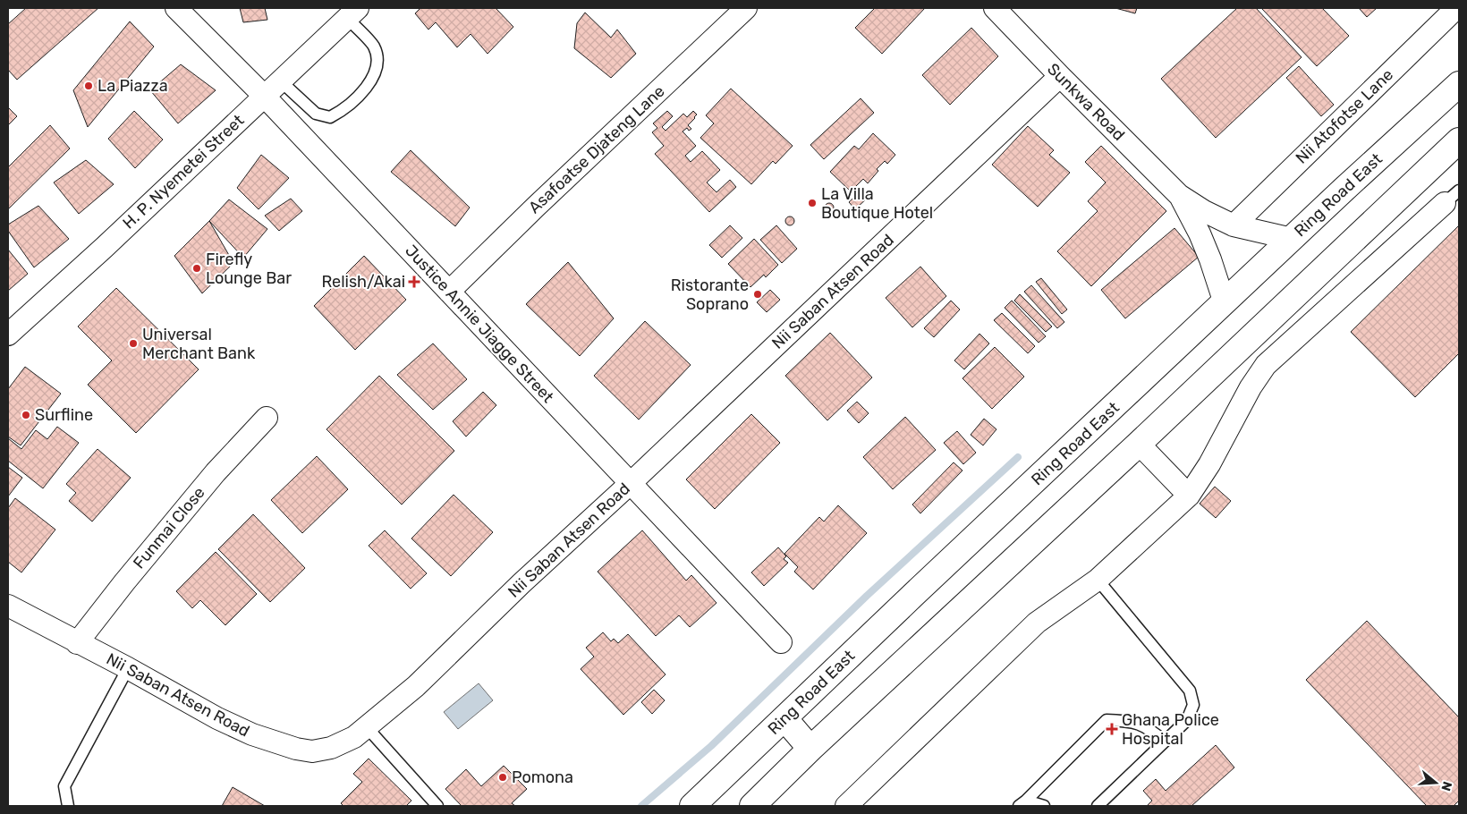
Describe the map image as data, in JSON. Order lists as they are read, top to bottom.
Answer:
{
  "streets": {
    "main road": ["Ring Road East"],
    "street": [
      "Sunkwa Road",
      "Nii Atofotse Lane",
      "Asafoatse Djateng Lane",
      "H. P. Nyemetei Street",
      "Nii Saban Atsen Road",
      "Justice Annie Jiagge Street",
      "Funmai Close"
    ]
  },
  "crossings": [
    ["Sunkwa Road", "Nii Atofotse Lane"],
    ["Sunkwa Road", "Ring Road East"],
    ["Sunkwa Road", "Nii Saban Atsen Road"],
    ["Asafoatse Djateng Lane", "Justice Annie Jiagge Street"],
    ["H. P. Nyemetei Street", "Justice Annie Jiagge Street"],
    ["Nii Saban Atsen Road", "Justice Annie Jiagge Street"],
    ["Nii Saban Atsen Road", "Funmai Close"]
  ],
  "places": {
    "other": [
      "La Piazza",
      "La Villa Boutique Hotel",
      "Firefly Lounge Bar",
      "Ristorante Soprano",
      "Universal Merchant Bank",
      "Surfline",
      "Pomona"
    ],
    "health": ["Relish/Akai", "Ghana Police Hospital"]
  },
  "north": "right"
}
